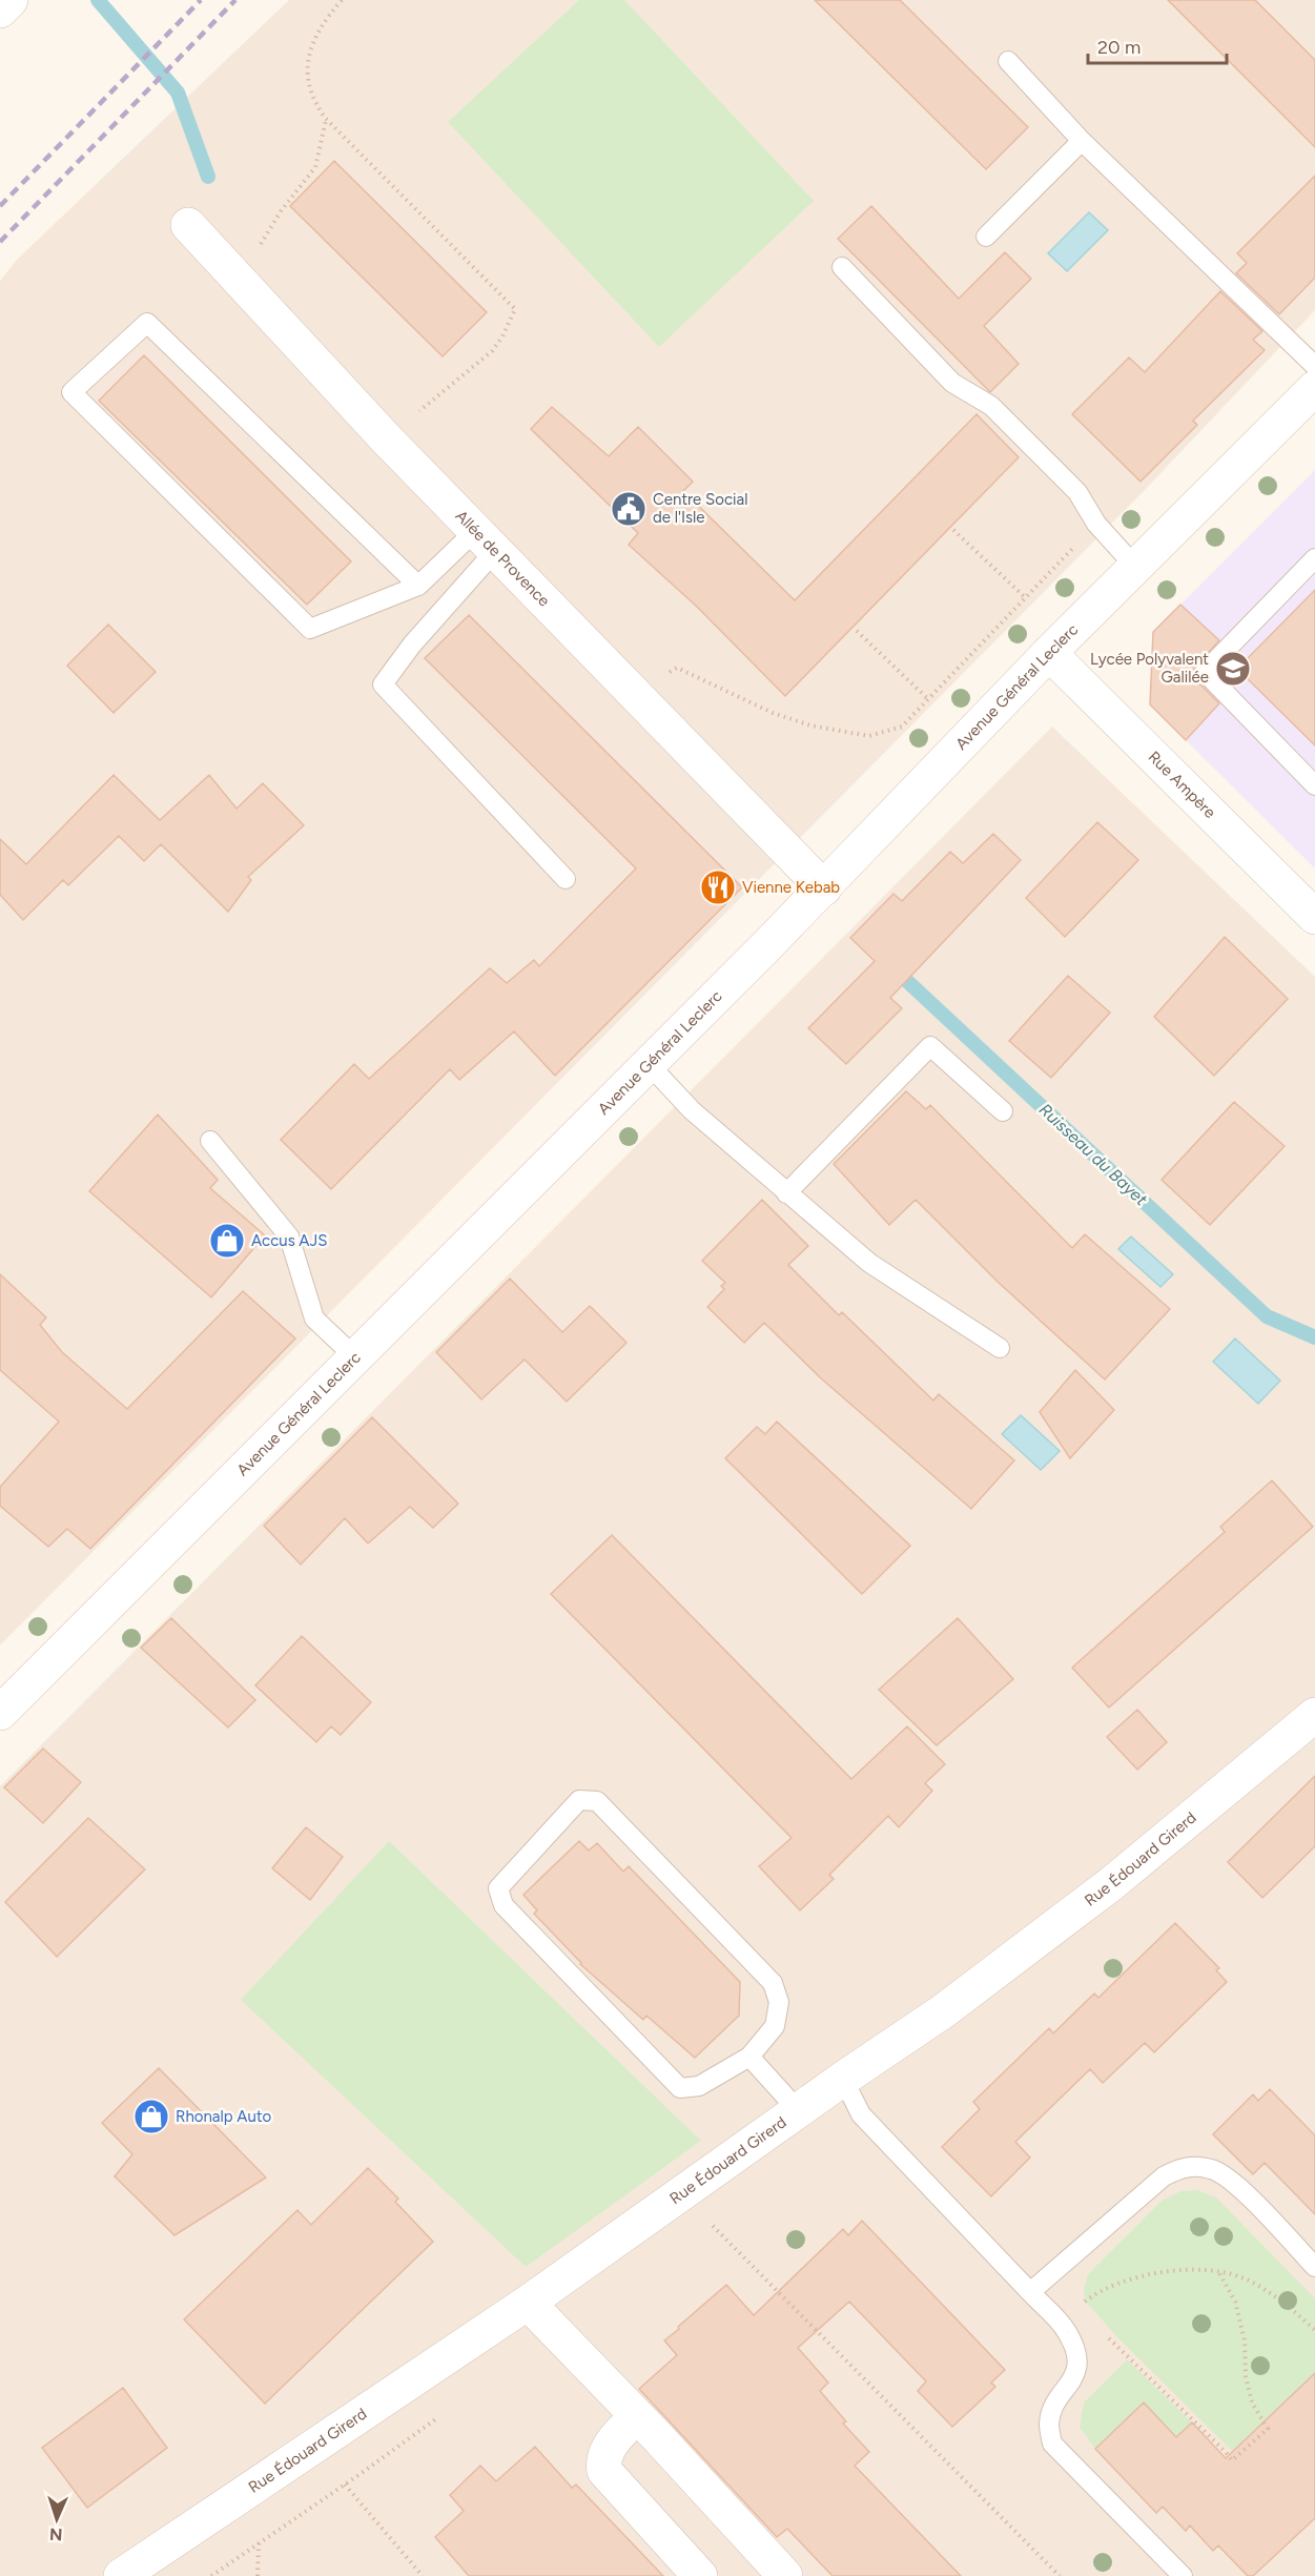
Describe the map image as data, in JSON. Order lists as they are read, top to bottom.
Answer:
{
  "streets": {
    "street": [
      "Allée de Provence",
      "Avenue Général Leclerc",
      "Rue Ampère",
      "Rue Édouard Girerd"
    ]
  },
  "crossings": [
    ["Allée de Provence", "Avenue Général Leclerc"],
    ["Avenue Général Leclerc", "Rue Ampère"]
  ],
  "water": ["Ruisseau du Bayet"],
  "places": {
    "public building": ["Centre Social de l'Isle"],
    "school or university": ["Lycée Polyvalent Galilée"],
    "restaurant": ["Vienne Kebab"],
    "shop": ["Accus AJS", "Rhonalp Auto"]
  },
  "scale_bar": "20 m",
  "north": "bottom"
}
